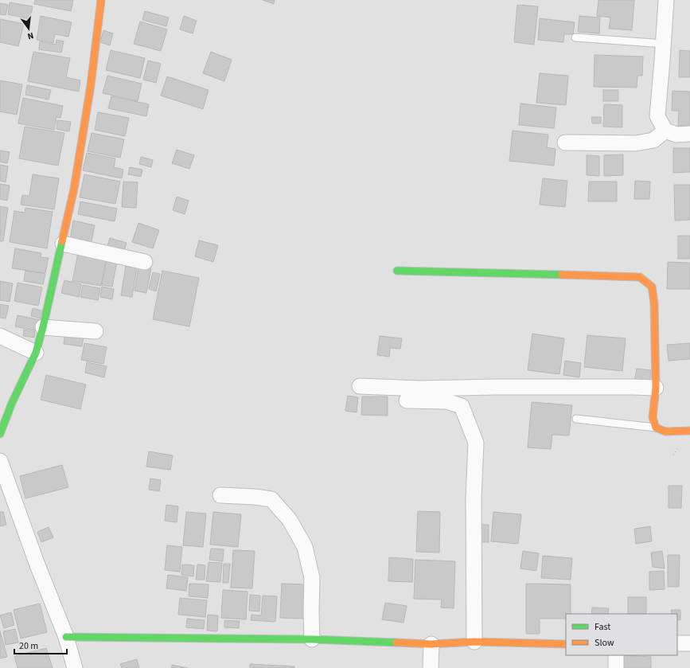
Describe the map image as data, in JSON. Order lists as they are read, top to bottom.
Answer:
{
  "legend": ["Fast", "Slow"],
  "scale_bar": "20 m",
  "north": "bottom"
}
